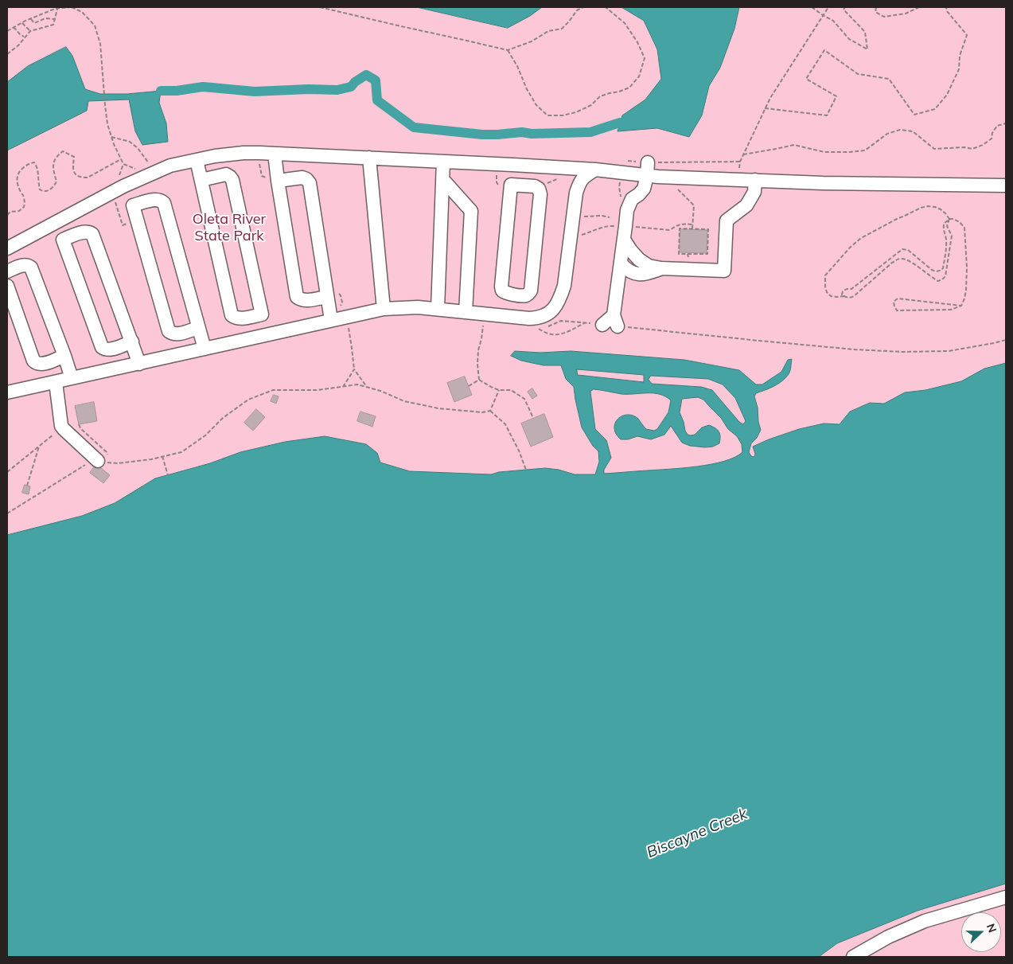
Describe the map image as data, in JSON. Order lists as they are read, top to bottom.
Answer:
{
  "water": ["Biscayne Creek"],
  "parks": ["Oleta River State Park"],
  "north": "right"
}
